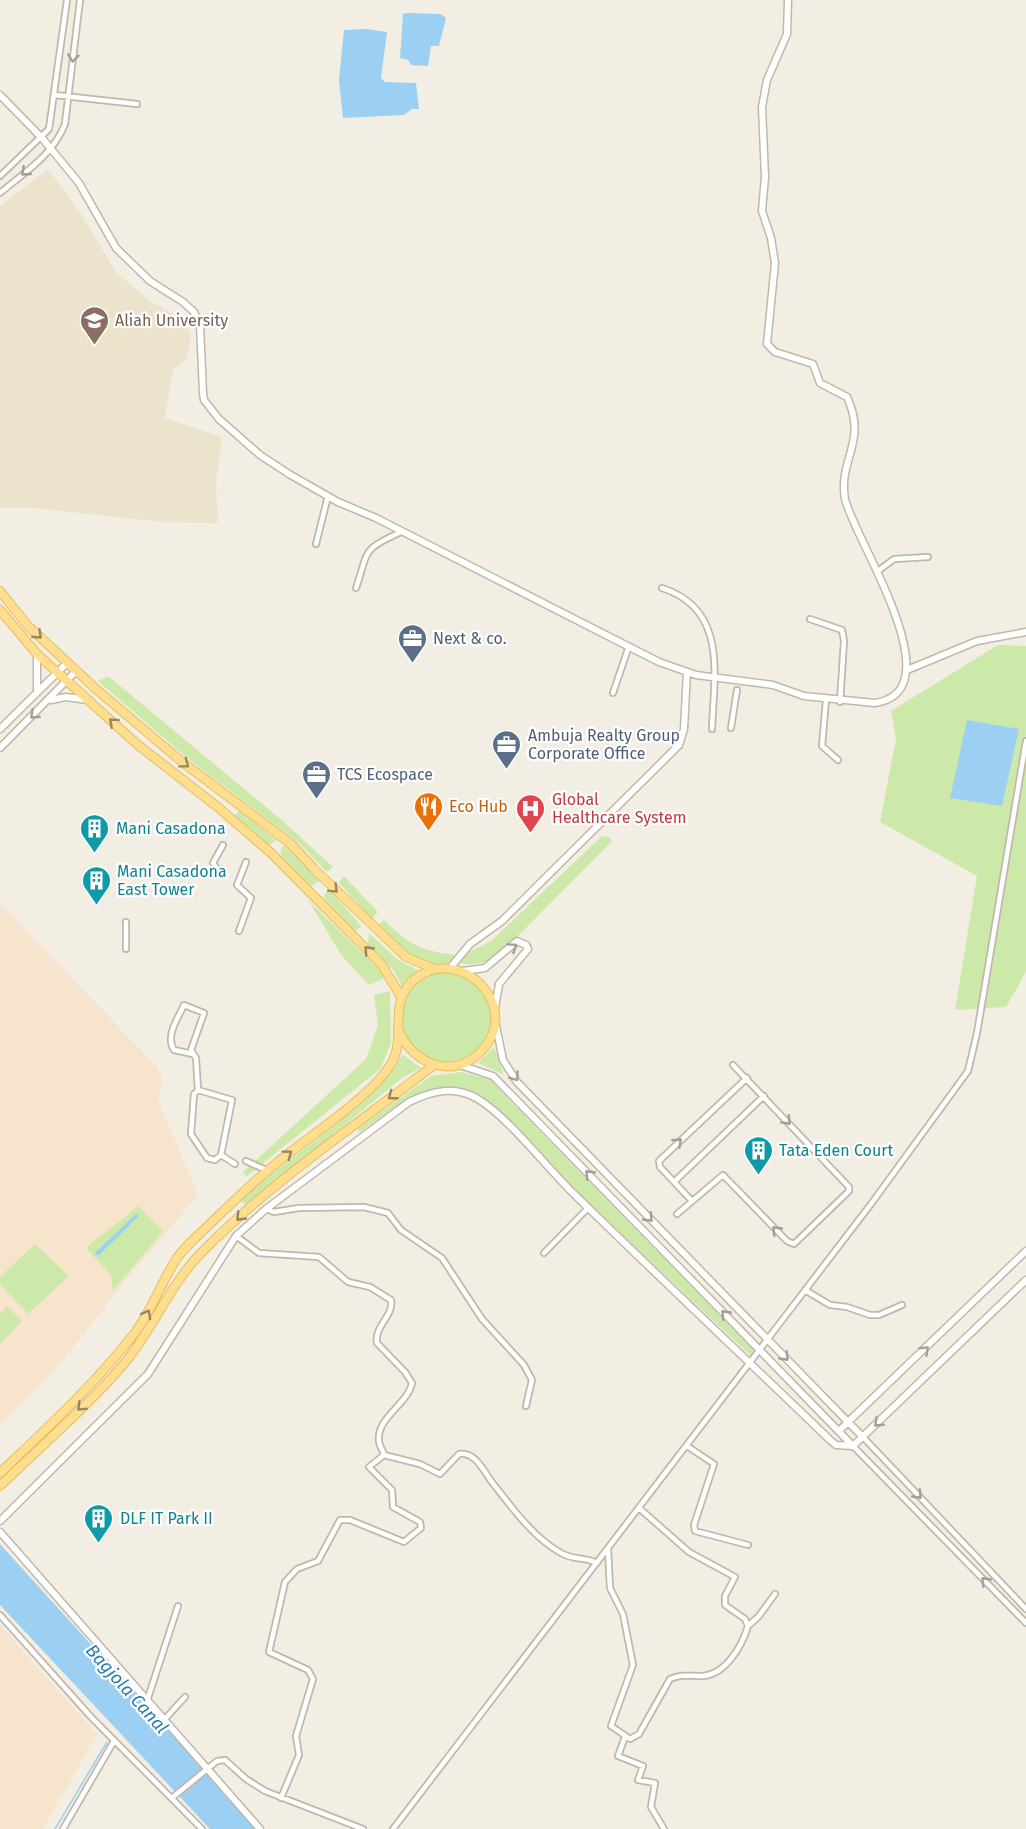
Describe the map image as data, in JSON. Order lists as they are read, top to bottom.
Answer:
{
  "water": ["Bagjola Canal"],
  "places": {
    "school or university": ["Aliah University"],
    "office": ["Next & co.", "Ambuja Realty Group Corporate Office", "TCS Ecospace"],
    "restaurant": ["Eco Hub"],
    "hospital": ["Global Healthcare System"],
    "building": [
      "Mani Casadona",
      "Mani Casadona East Tower",
      "Tata Eden Court",
      "DLF IT Park II"
    ]
  }
}
